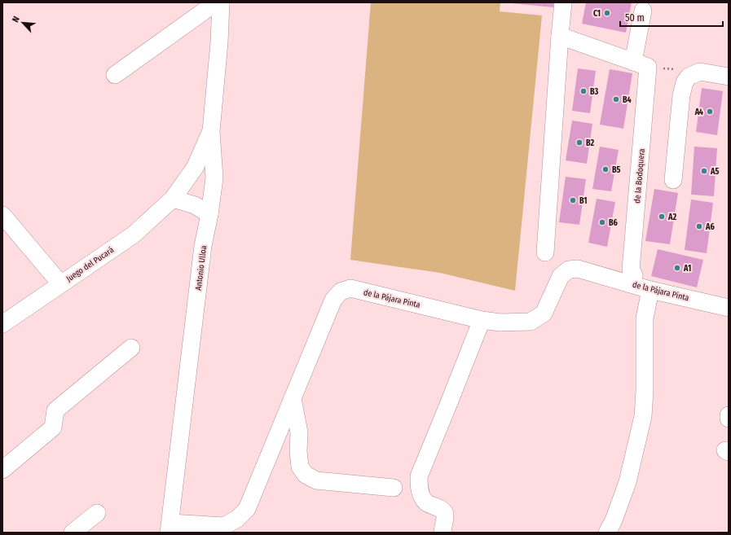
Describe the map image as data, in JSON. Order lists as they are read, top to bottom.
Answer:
{
  "streets": {
    "street": [
      "de la Bodoquera",
      "Juego del Pucará",
      "Antonio Ulloa",
      "de la Pájara Pinta"
    ]
  },
  "crossings": [
    ["de la Bodoquera", "de la Pájara Pinta"],
    ["Juego del Pucará", "Antonio Ulloa"],
    ["Antonio Ulloa", "de la Pájara Pinta"]
  ],
  "places": [
    "C1",
    "B3",
    "B4",
    "A4",
    "B2",
    "B5",
    "A5",
    "B1",
    "A2",
    "B6",
    "A6",
    "A1"
  ],
  "scale_bar": "50 m",
  "north": "top left"
}
